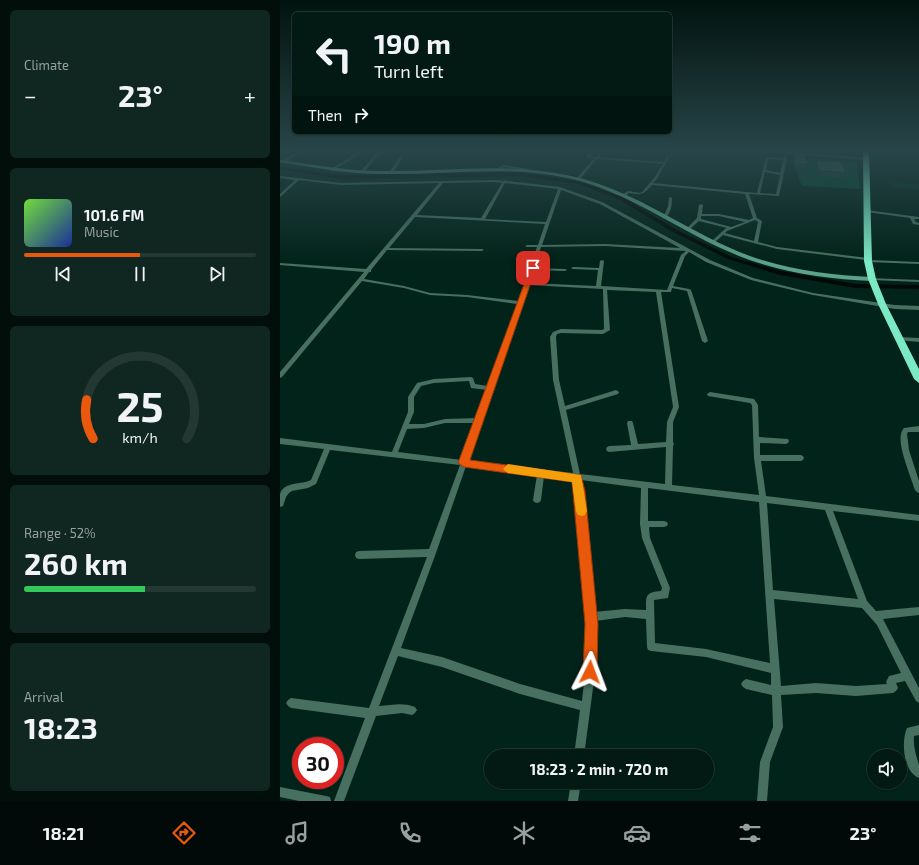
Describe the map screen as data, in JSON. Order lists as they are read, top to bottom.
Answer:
{
  "page": {
    "tile": [
      "Climate",
      ["Range · 52%", "260 km"],
      ["Arrival", "18:23"]
    ],
    "turn": ["190 m", "Turn left"],
    "heat": ["−", "23°", "+"],
    "then": "Then",
    "song": ["101.6 FM", "Music"],
    "limit": "30",
    "trip": "18:23 · 2 min · 720 m",
    "tabs": ["18:21", "23°"],
    "gauge": ["25", "km/h"]
  }
}
